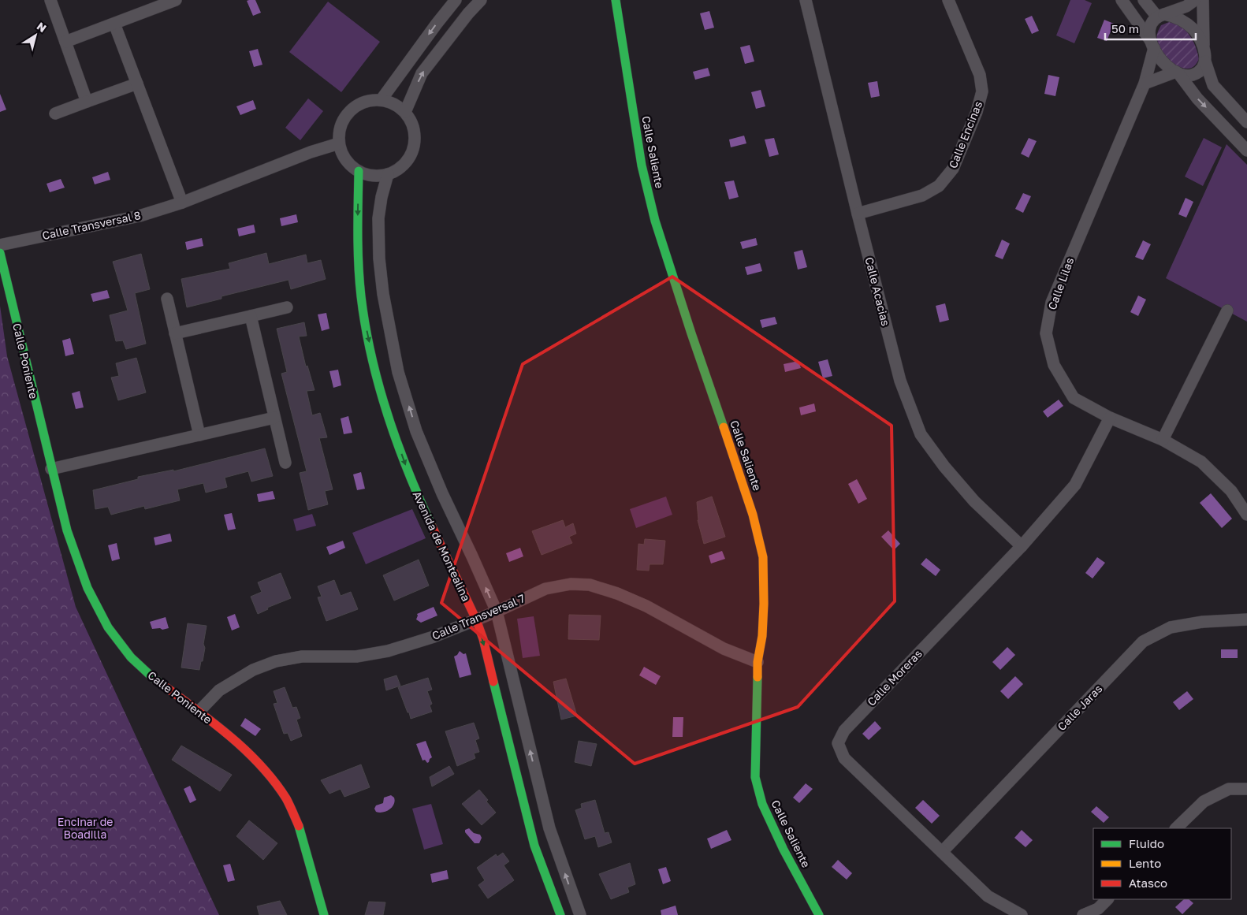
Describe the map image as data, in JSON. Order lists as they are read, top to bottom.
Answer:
{
  "streets": {
    "street": [
      "Calle Encinas",
      "Calle Saliente",
      "Calle Transversal 8",
      "Calle Lilas",
      "Calle Acacias",
      "Calle Poniente",
      "Avenida de Montealina",
      "Calle Transversal 7",
      "Calle Moreras",
      "Calle Jaras"
    ]
  },
  "crossings": [
    ["Calle Encinas", "Calle Acacias"],
    ["Calle Saliente", "Calle Transversal 7"],
    ["Calle Transversal 8", "Avenida de Montealina"],
    ["Calle Lilas", "Calle Moreras"],
    ["Calle Acacias", "Calle Moreras"],
    ["Calle Poniente", "Calle Transversal 7"],
    ["Avenida de Montealina", "Calle Transversal 7"],
    ["Calle Moreras", "Calle Jaras"]
  ],
  "parks": ["Encinar de Boadilla"],
  "legend": ["Fluido", "Lento", "Atasco"],
  "scale_bar": "50 m",
  "north": "top right"
}
